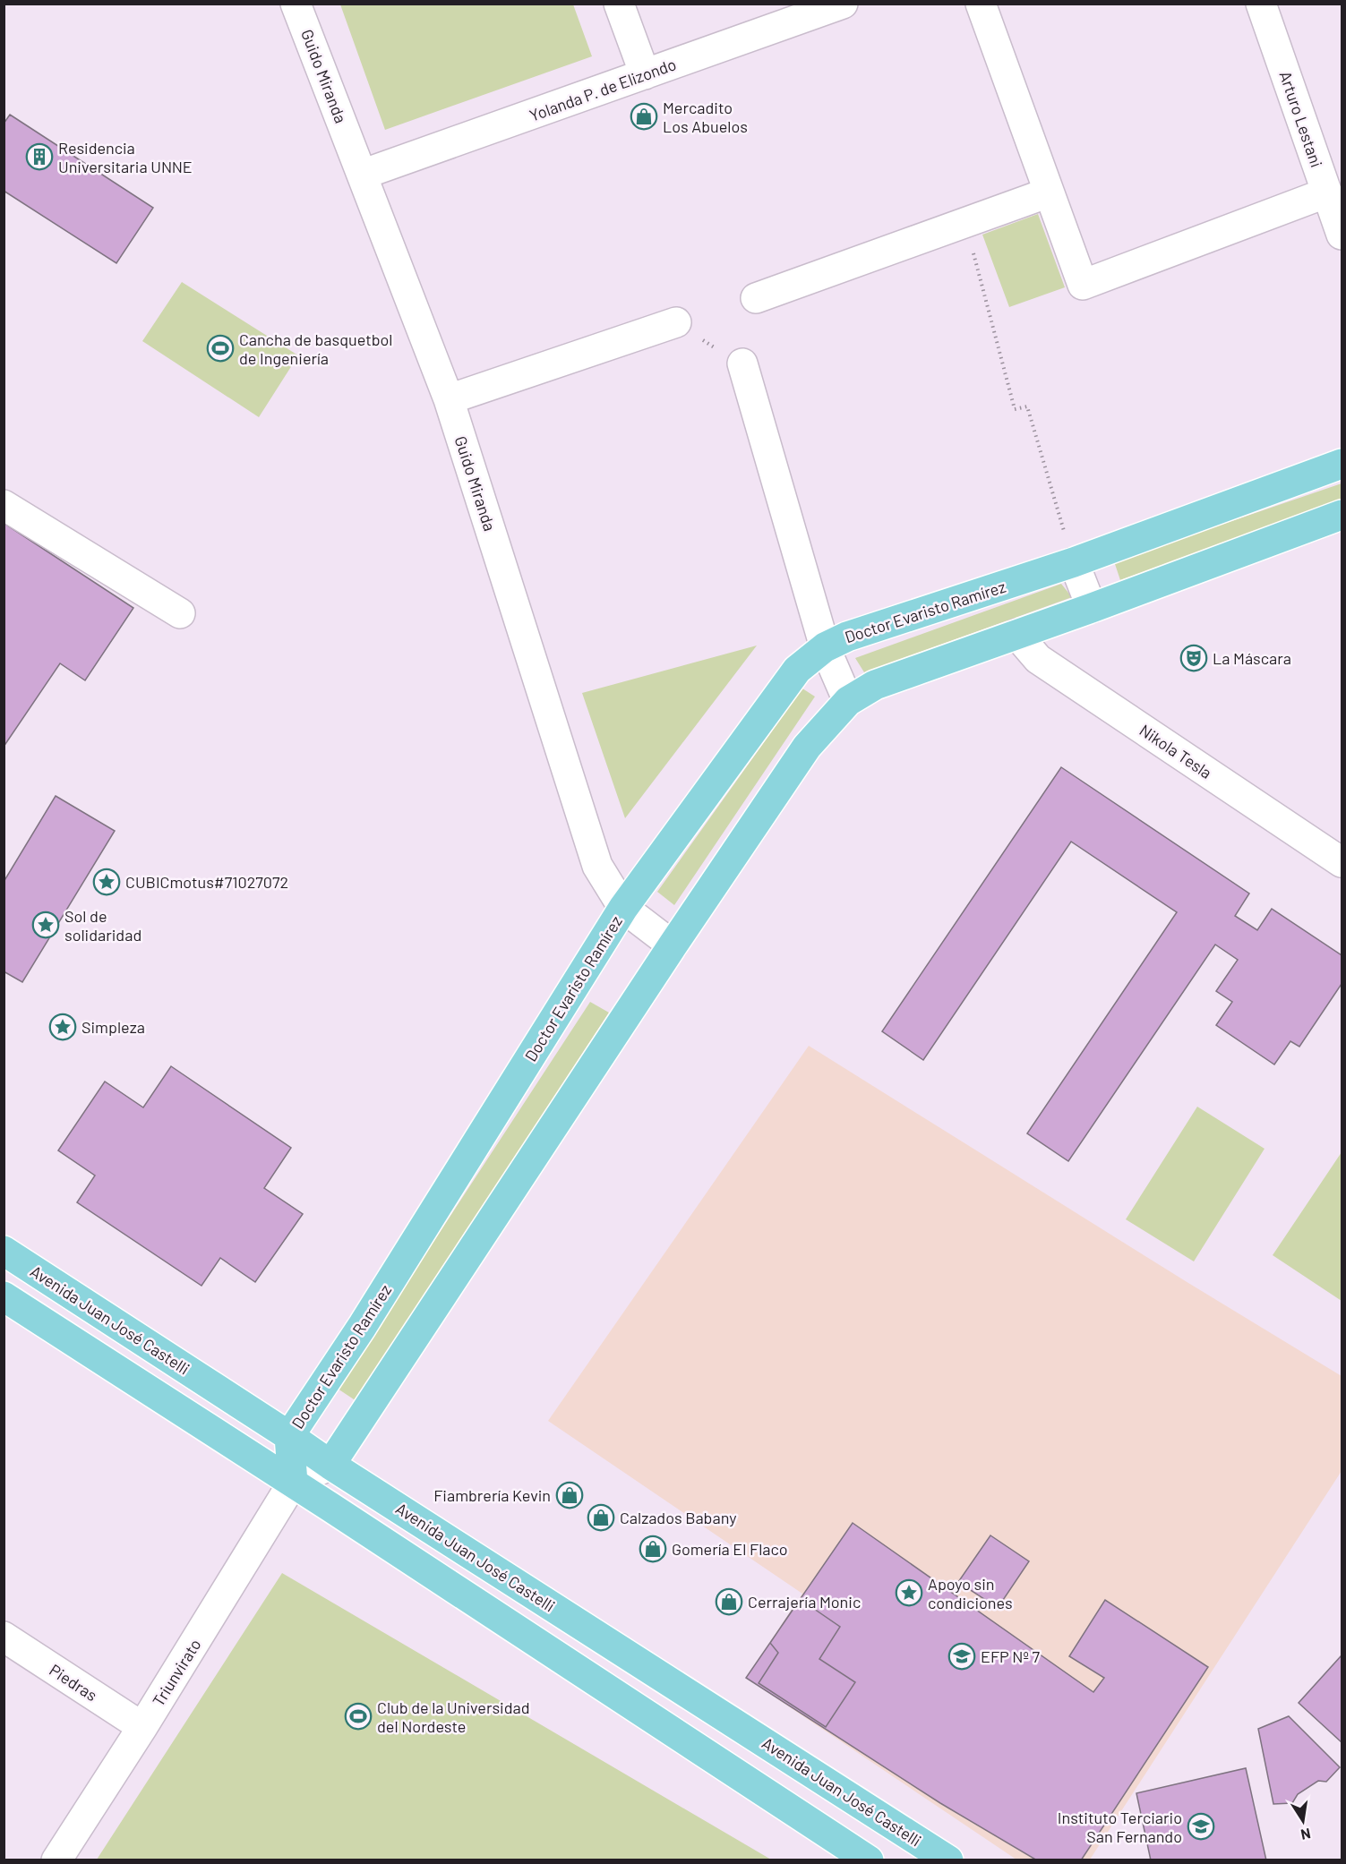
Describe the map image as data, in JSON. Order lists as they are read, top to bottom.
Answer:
{
  "streets": {
    "main road": ["Doctor Evaristo Ramírez", "Avenida Juan José Castelli"],
    "street": [
      "Guido Miranda",
      "Yolanda P. de Elizondo",
      "Arturo Lestani",
      "Nikola Tesla",
      "Triunvirato",
      "Piedras"
    ]
  },
  "crossings": [
    ["Guido Miranda", "Yolanda P. de Elizondo"],
    ["Guido Miranda", "Doctor Evaristo Ramírez"],
    ["Doctor Evaristo Ramírez", "Avenida Juan José Castelli"],
    ["Doctor Evaristo Ramírez", "Triunvirato"],
    ["Triunvirato", "Piedras"]
  ],
  "places": {
    "shop": [
      "Mercadito Los Abuelos",
      "Fiambrería Kevin",
      "Calzados Babany",
      "Gomería El Flaco",
      "Cerrajería Monic"
    ],
    "building": ["Residencia Universitaria UNNE"],
    "sports": ["Cancha de basquetbol de Ingeniería", "Club de la Universidad del Nordeste"],
    "theatre": ["La Máscara"],
    "place": [
      "CUBICmotus#71027072",
      "Sol de solidaridad",
      "Simpleza",
      "Apoyo sin condiciones"
    ],
    "school or university": ["EFP Nº 7", "Instituto Terciario San Fernando"]
  },
  "north": "bottom"
}
